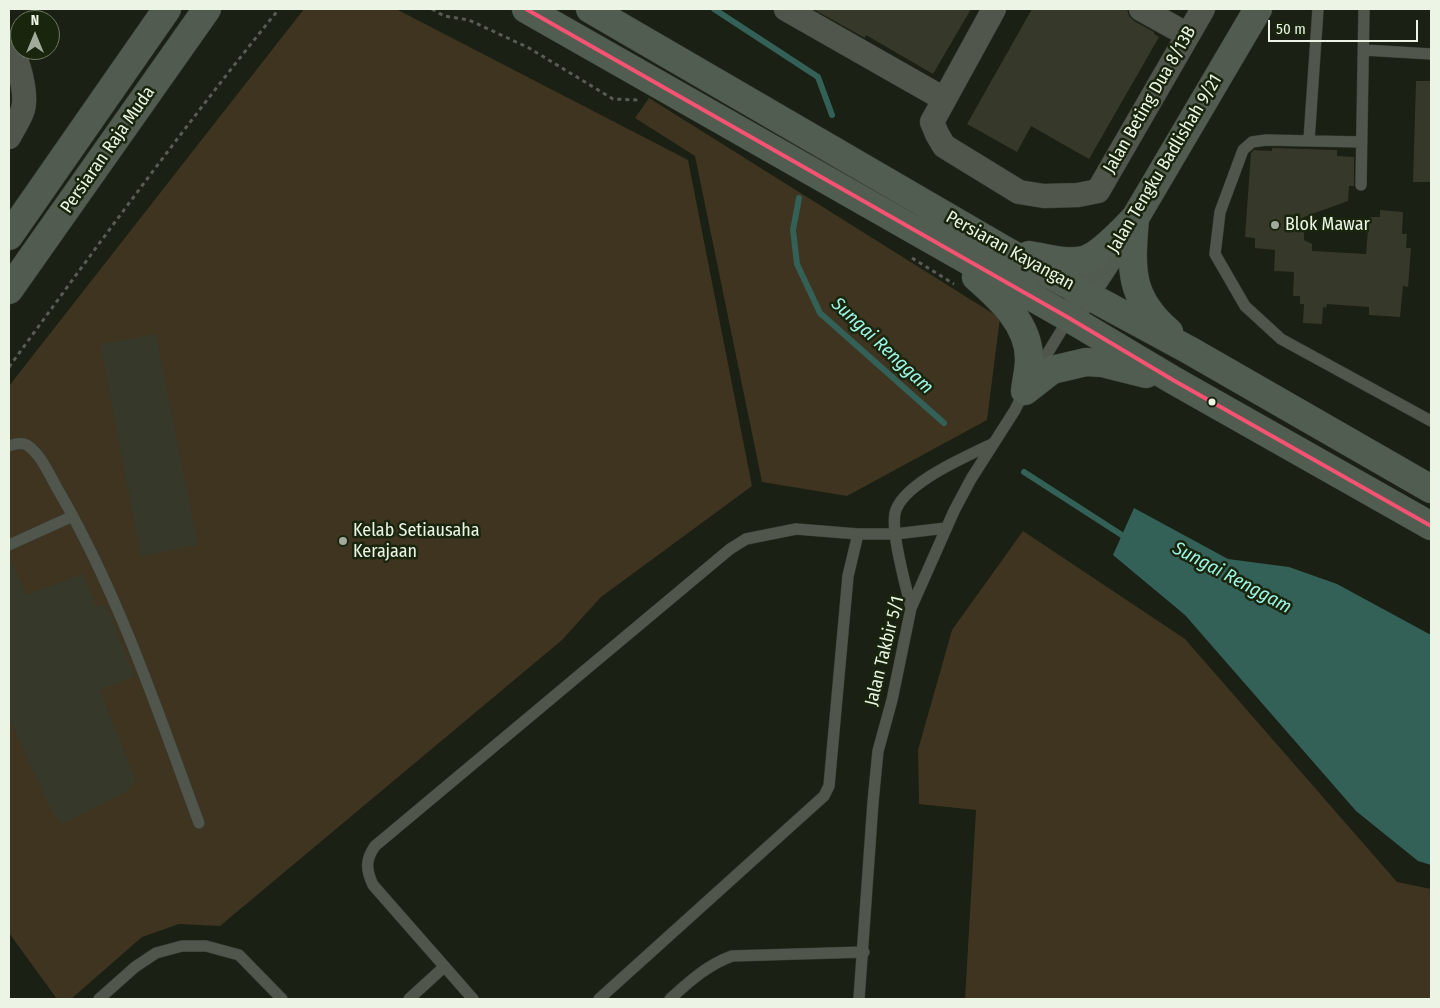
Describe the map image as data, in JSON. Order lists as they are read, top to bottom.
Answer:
{
  "streets": {
    "main road": ["Persiaran Raja Muda", "Jalan Tengku Badlishah 9/21", "Persiaran Kayangan"],
    "street": ["Jalan Beting Dua 8/13B"],
    "lane": ["Jalan Takbir 5/1"]
  },
  "crossings": [
    ["Jalan Tengku Badlishah 9/21", "Persiaran Kayangan"],
    ["Jalan Tengku Badlishah 9/21", "Jalan Takbir 5/1"],
    ["Persiaran Kayangan", "Jalan Takbir 5/1"]
  ],
  "water": ["Sungai Renggam"],
  "places": ["Blok Mawar", "Kelab Setiausaha Kerajaan"],
  "scale_bar": "50 m",
  "north": "top"
}
